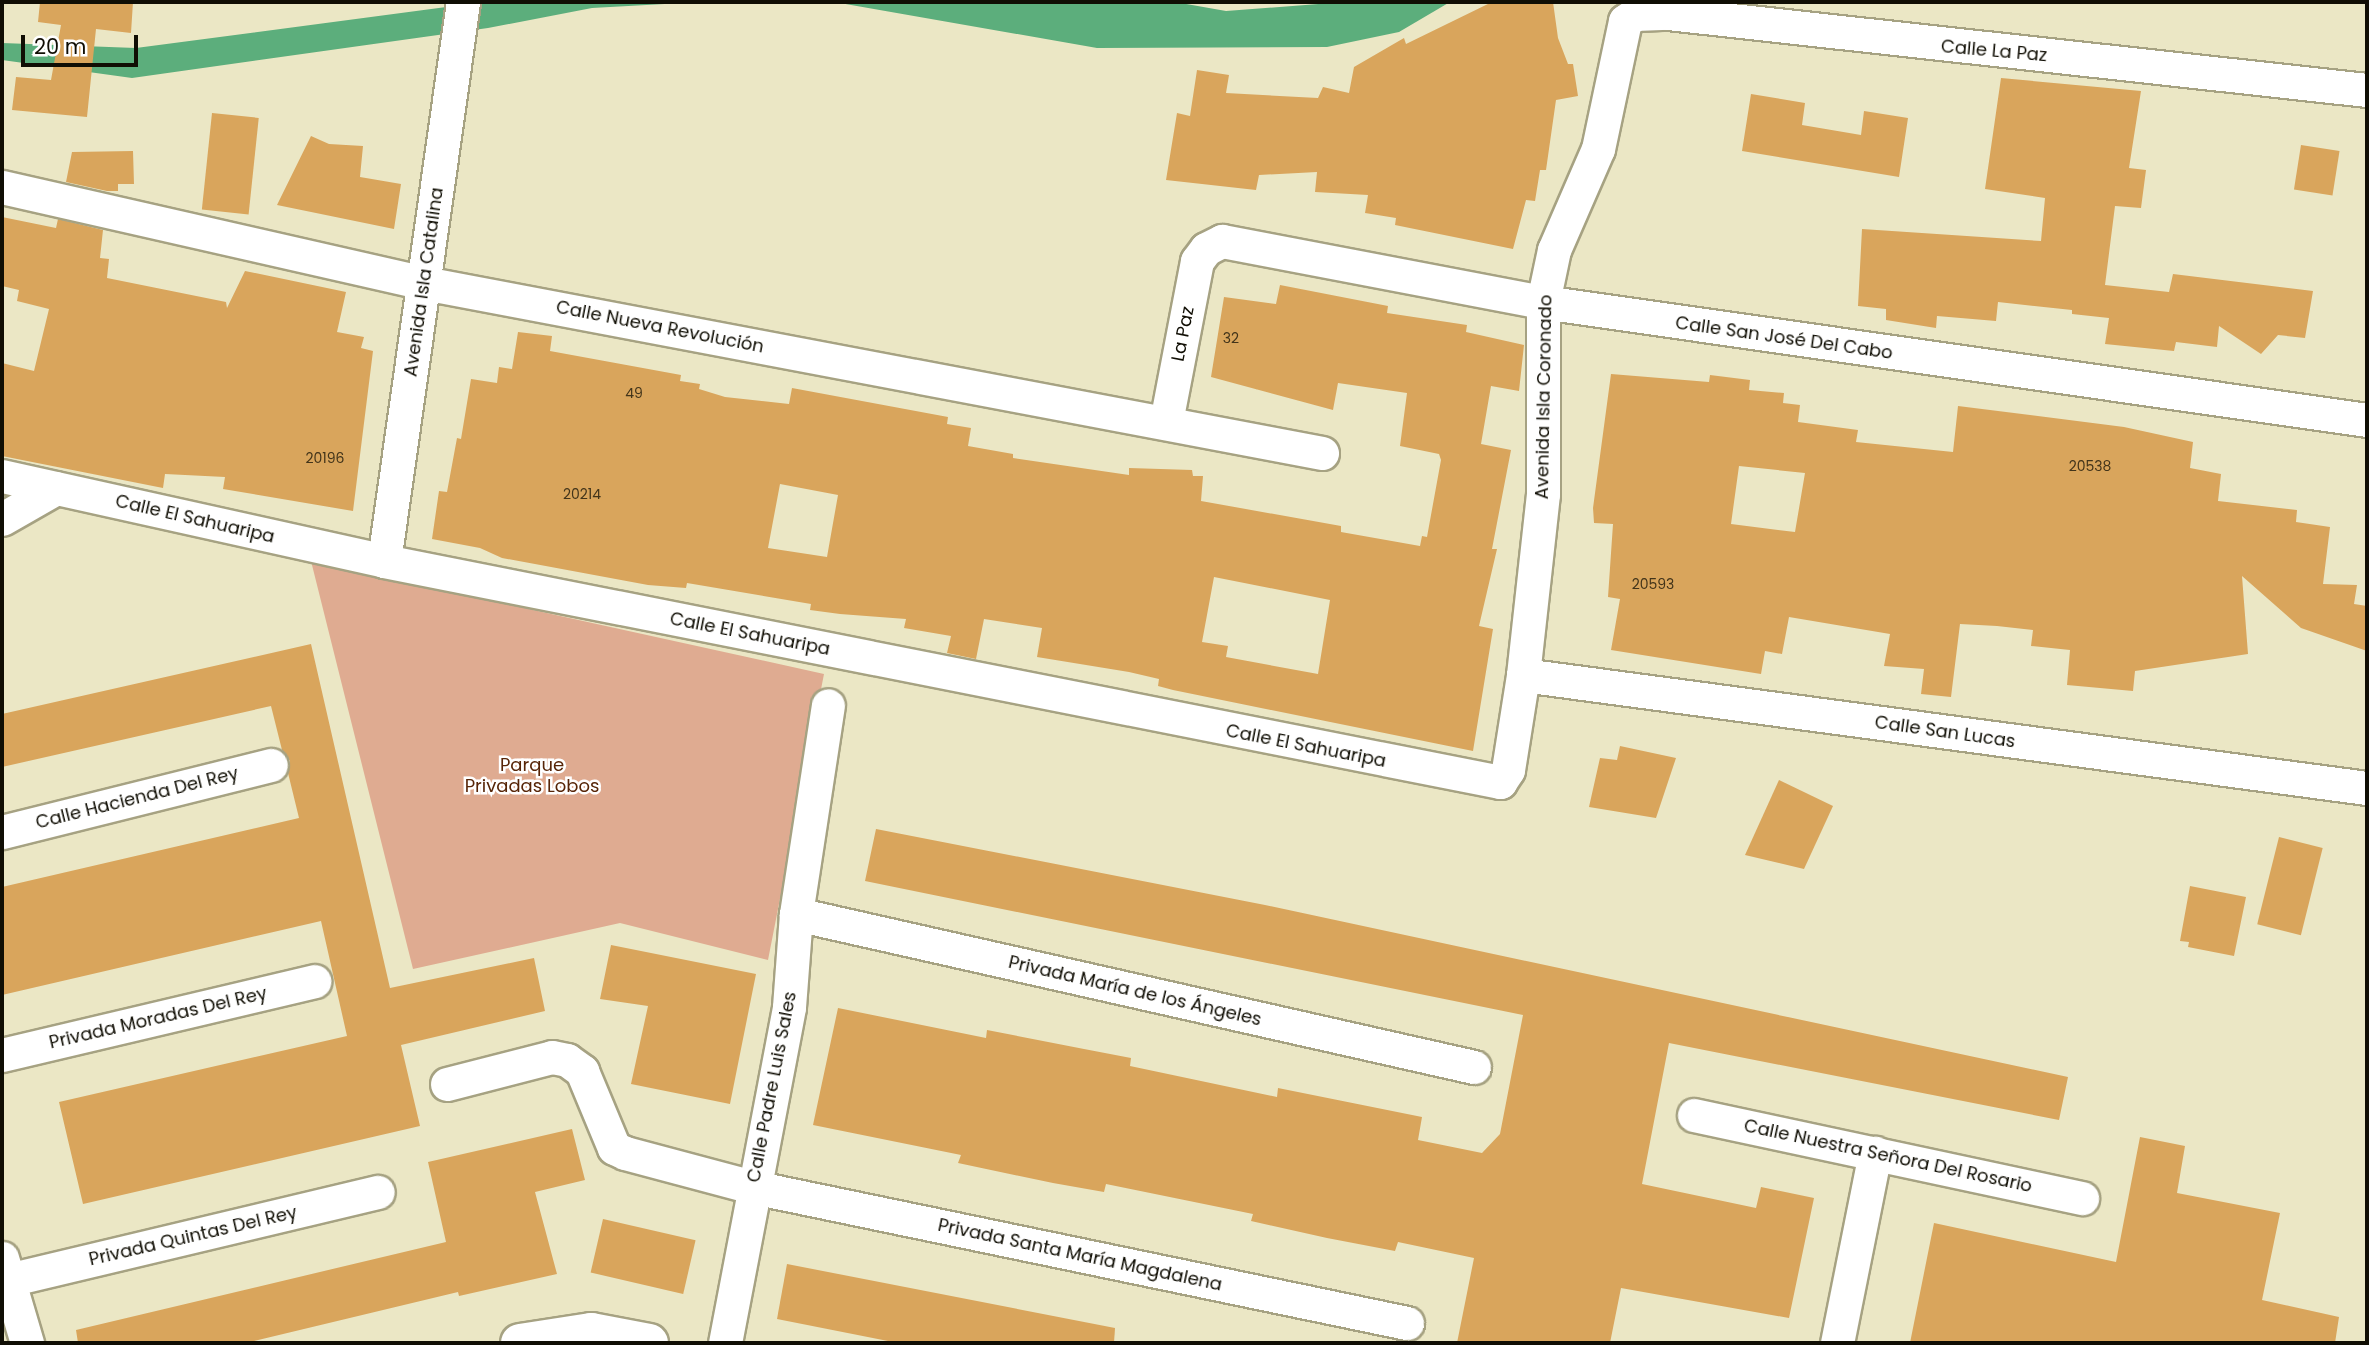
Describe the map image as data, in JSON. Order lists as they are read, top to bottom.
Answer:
{
  "streets": {
    "street": [
      "Calle La Paz",
      "Avenida Isla Catalina",
      "Calle Nueva Revolución",
      "La Paz",
      "Calle San José Del Cabo",
      "Avenida Isla Coronado",
      "Calle El Sahuaripa",
      "Calle San Lucas",
      "Calle Hacienda Del Rey",
      "Privada María de los Ángeles",
      "Privada Moradas Del Rey",
      "Calle Padre Luis Sales",
      "Calle Nuestra Señora Del Rosario",
      "Privada Quintas Del Rey",
      "Privada Santa María Magdalena"
    ]
  },
  "crossings": [
    ["Calle La Paz", "Avenida Isla Coronado"],
    ["Avenida Isla Catalina", "Calle Nueva Revolución"],
    ["Avenida Isla Catalina", "Calle El Sahuaripa"],
    ["Calle Nueva Revolución", "La Paz"],
    ["La Paz", "Calle San José Del Cabo"],
    ["Calle San José Del Cabo", "Avenida Isla Coronado"],
    ["Avenida Isla Coronado", "Calle El Sahuaripa"],
    ["Avenida Isla Coronado", "Calle San Lucas"],
    ["Privada María de los Ángeles", "Calle Padre Luis Sales"],
    ["Calle Padre Luis Sales", "Privada Santa María Magdalena"]
  ],
  "parks": ["Parque Privadas Lobos"],
  "house_numbers": [
    "32",
    "49",
    "20196",
    "20538",
    "20214",
    "20593"
  ],
  "scale_bar": "20 m"
}
